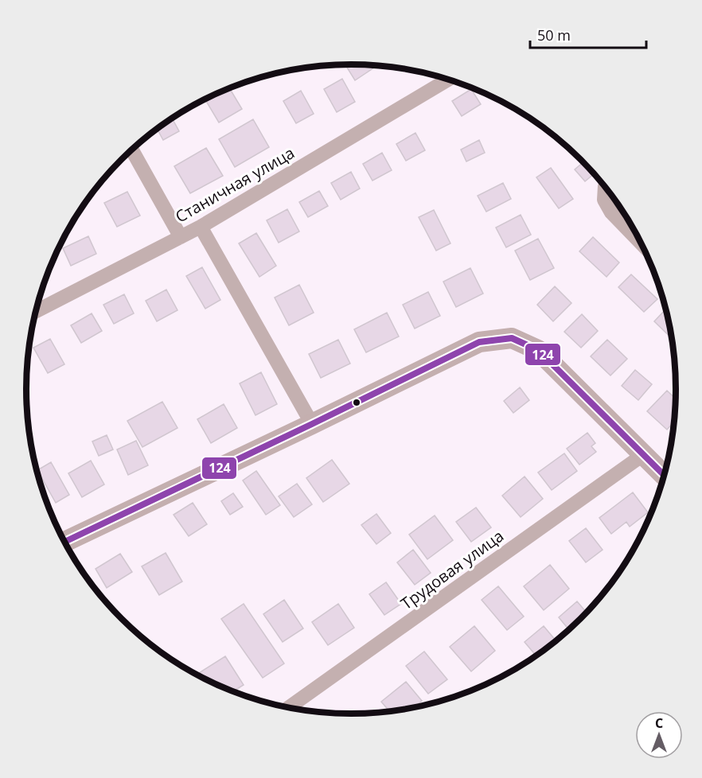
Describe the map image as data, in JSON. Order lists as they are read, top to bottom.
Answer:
{
  "streets": {
    "street": ["Станичная улица", "Трудовая улица"]
  },
  "lines": ["transit line 124"],
  "scale_bar": "50 m",
  "north": "top"
}
